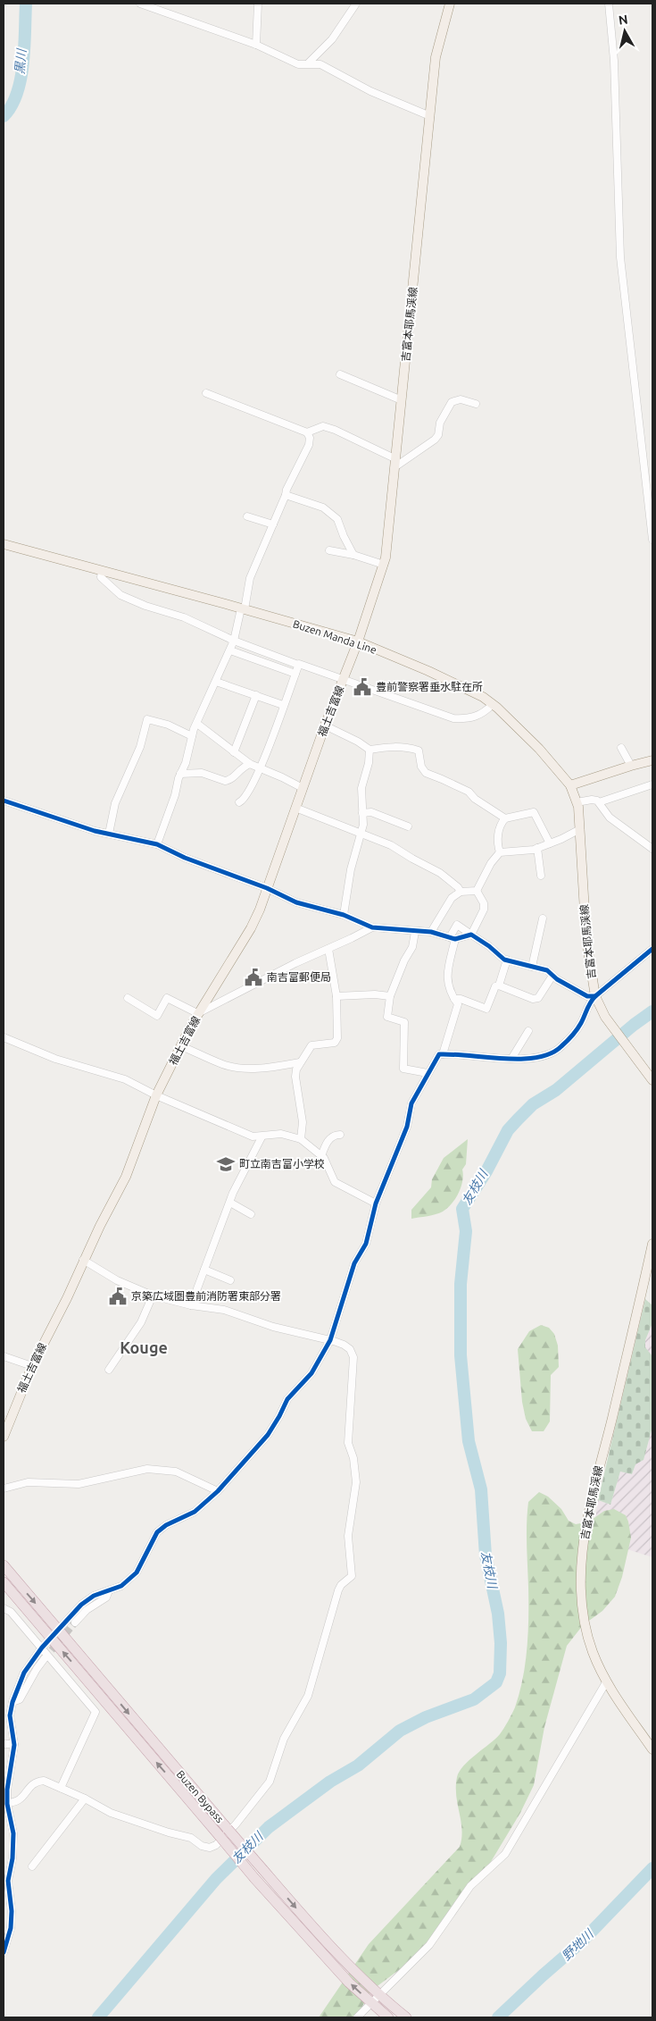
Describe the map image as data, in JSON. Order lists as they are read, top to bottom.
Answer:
{
  "streets": {
    "highway": ["Buzen Bypass"],
    "main road": ["吉富本耶馬渓線", "Buzen Manda Line", "福土吉富線"]
  },
  "crossings": [
    ["吉富本耶馬渓線", "Buzen Manda Line"],
    ["吉富本耶馬渓線", "福土吉富線"],
    ["Buzen Manda Line", "福土吉富線"]
  ],
  "districts": ["Kouge"],
  "water": ["黒川", "友枝川", "野地川"],
  "places": {
    "public building": ["豊前警察署垂水駐在所", "南吉富郵便局", "京築広域圏豊前消防署東部分署"],
    "school or university": ["町立南吉富小学校"]
  },
  "north": "top"
}
